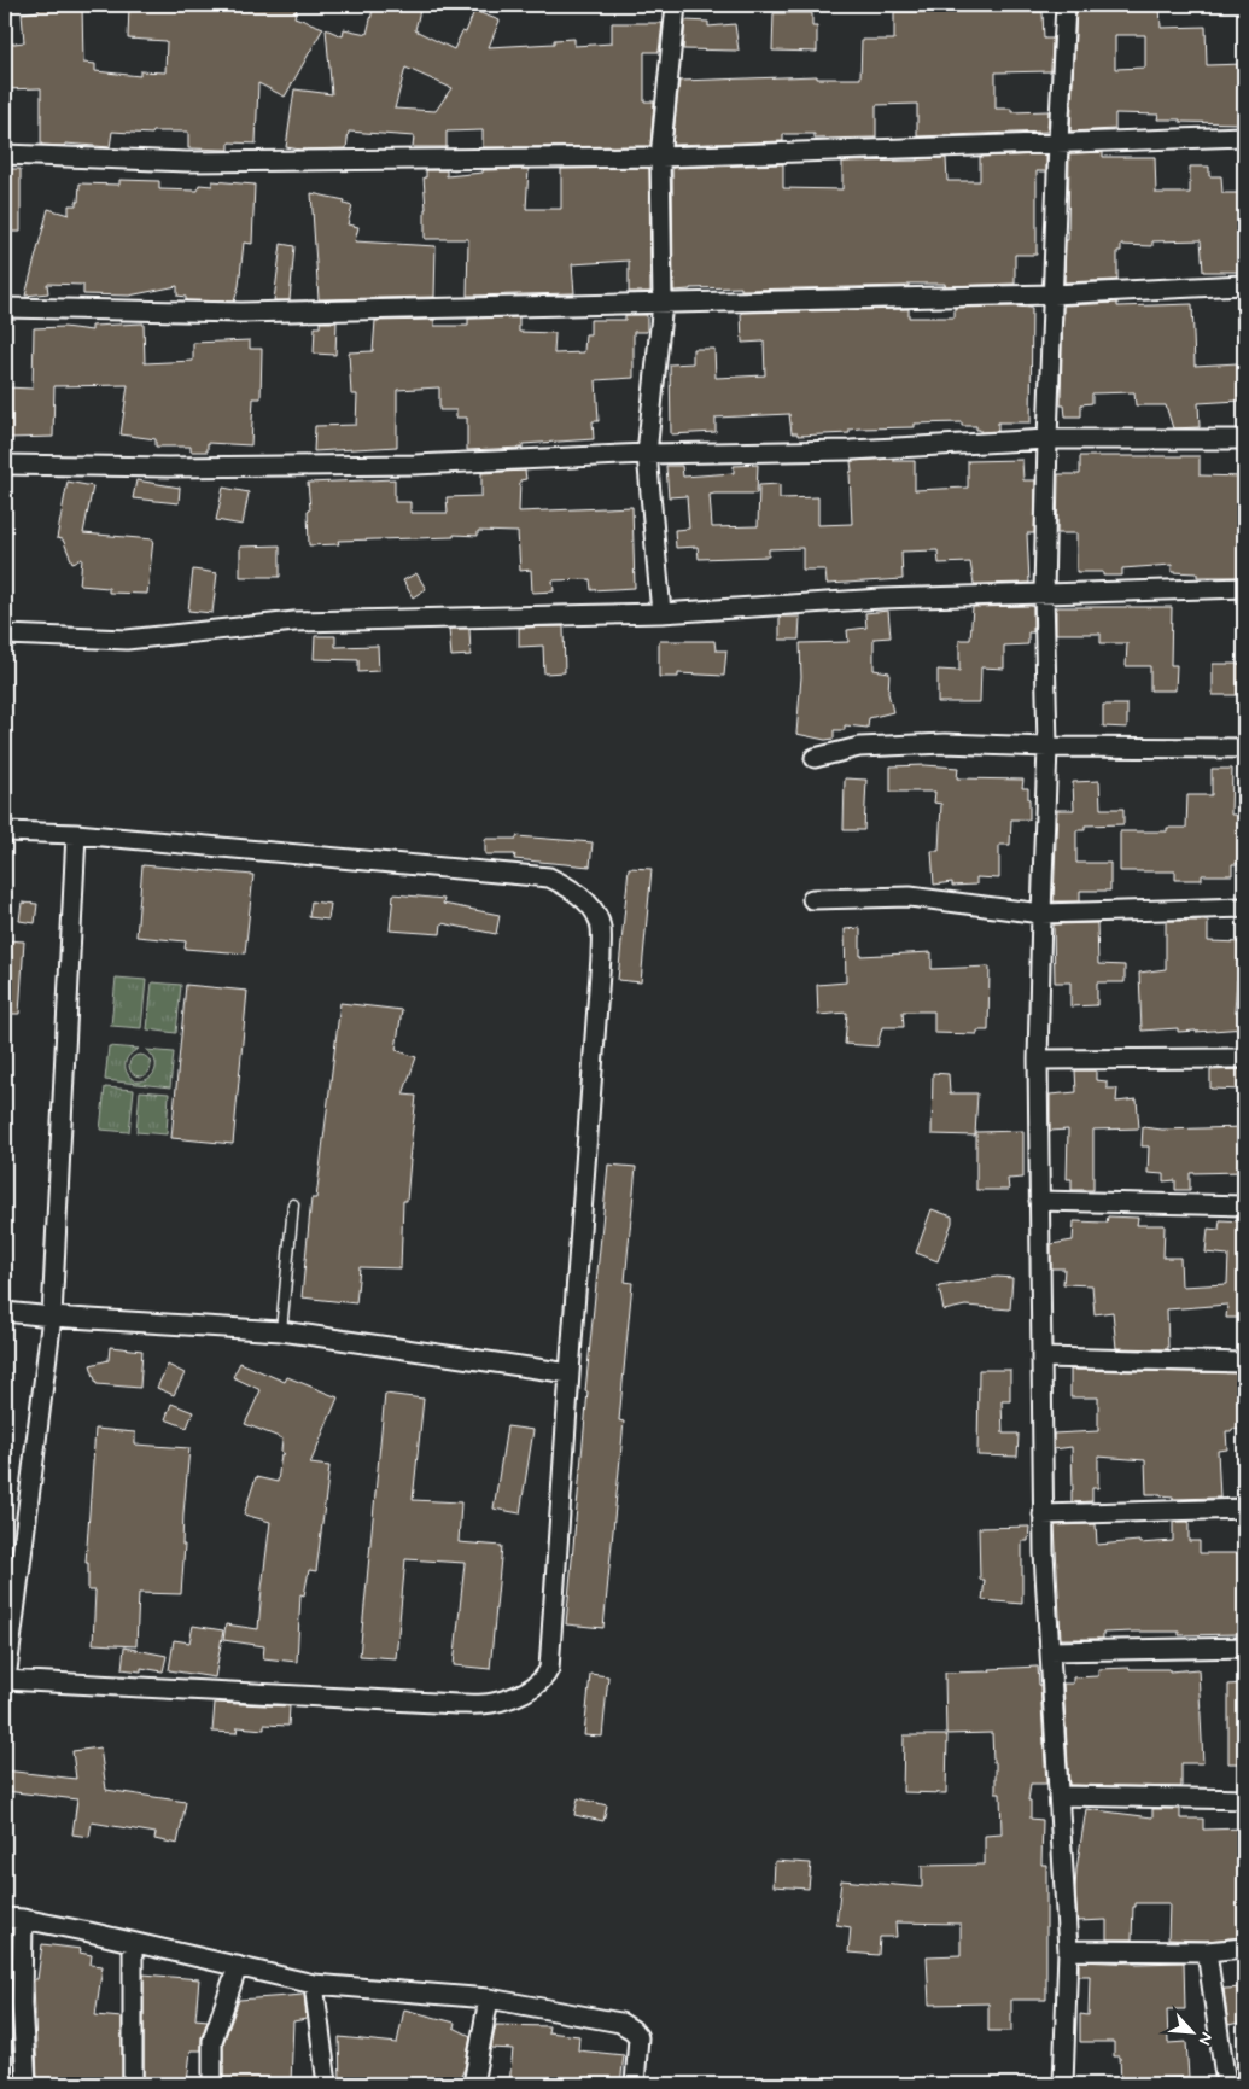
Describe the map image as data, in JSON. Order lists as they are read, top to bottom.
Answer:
{
  "north": "bottom right"
}
